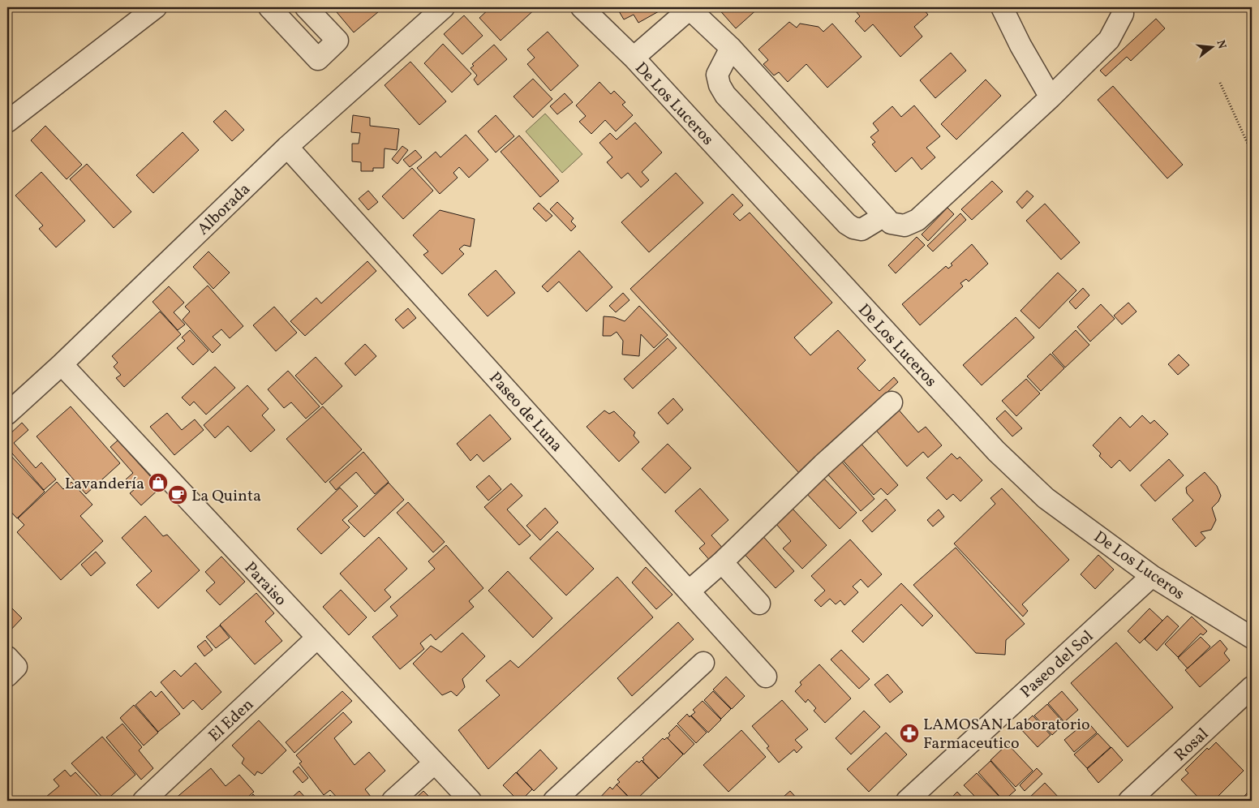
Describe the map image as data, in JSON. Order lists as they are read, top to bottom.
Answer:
{
  "streets": {
    "street": [
      "De Los Luceros",
      "Alborada",
      "Paseo de Luna",
      "Paraiso",
      "Paseo del Sol",
      "El Eden",
      "Rosal"
    ]
  },
  "crossings": [
    ["De Los Luceros", "Paseo del Sol"],
    ["Alborada", "Paseo de Luna"],
    ["Alborada", "Paraiso"],
    ["Paraiso", "El Eden"]
  ],
  "places": {
    "shop": ["Lavandería"],
    "cafe": ["La Quinta"],
    "pharmacy": ["LAMOSAN Laboratorio Farmaceutico"]
  },
  "north": "right"
}
